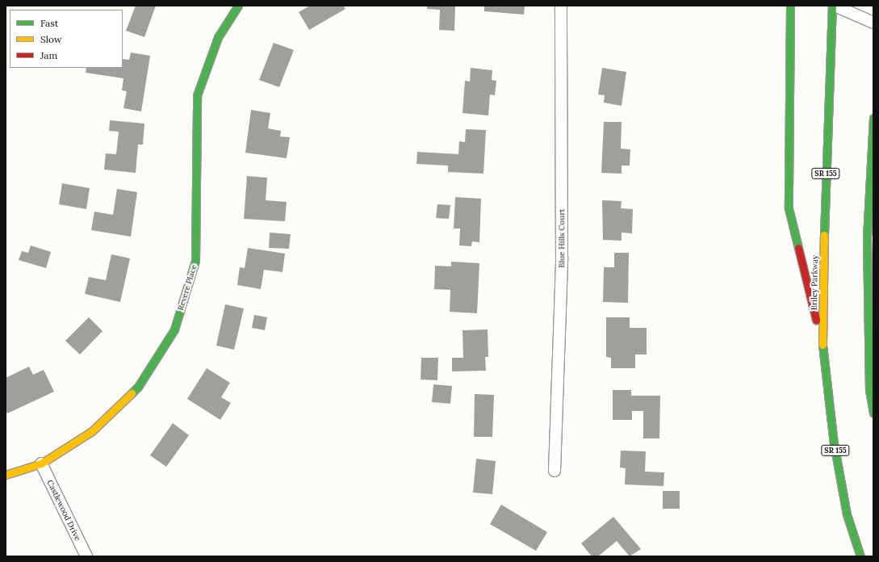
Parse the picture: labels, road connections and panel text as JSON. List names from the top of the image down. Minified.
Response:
{"streets":{"main road":["SR 155","Briley Parkway","Revere Place"],"street":["Blue Hills Court","Castlewood Drive"]},"crossings":[["Revere Place","Castlewood Drive"]],"legend":["Fast","Slow","Jam"]}
